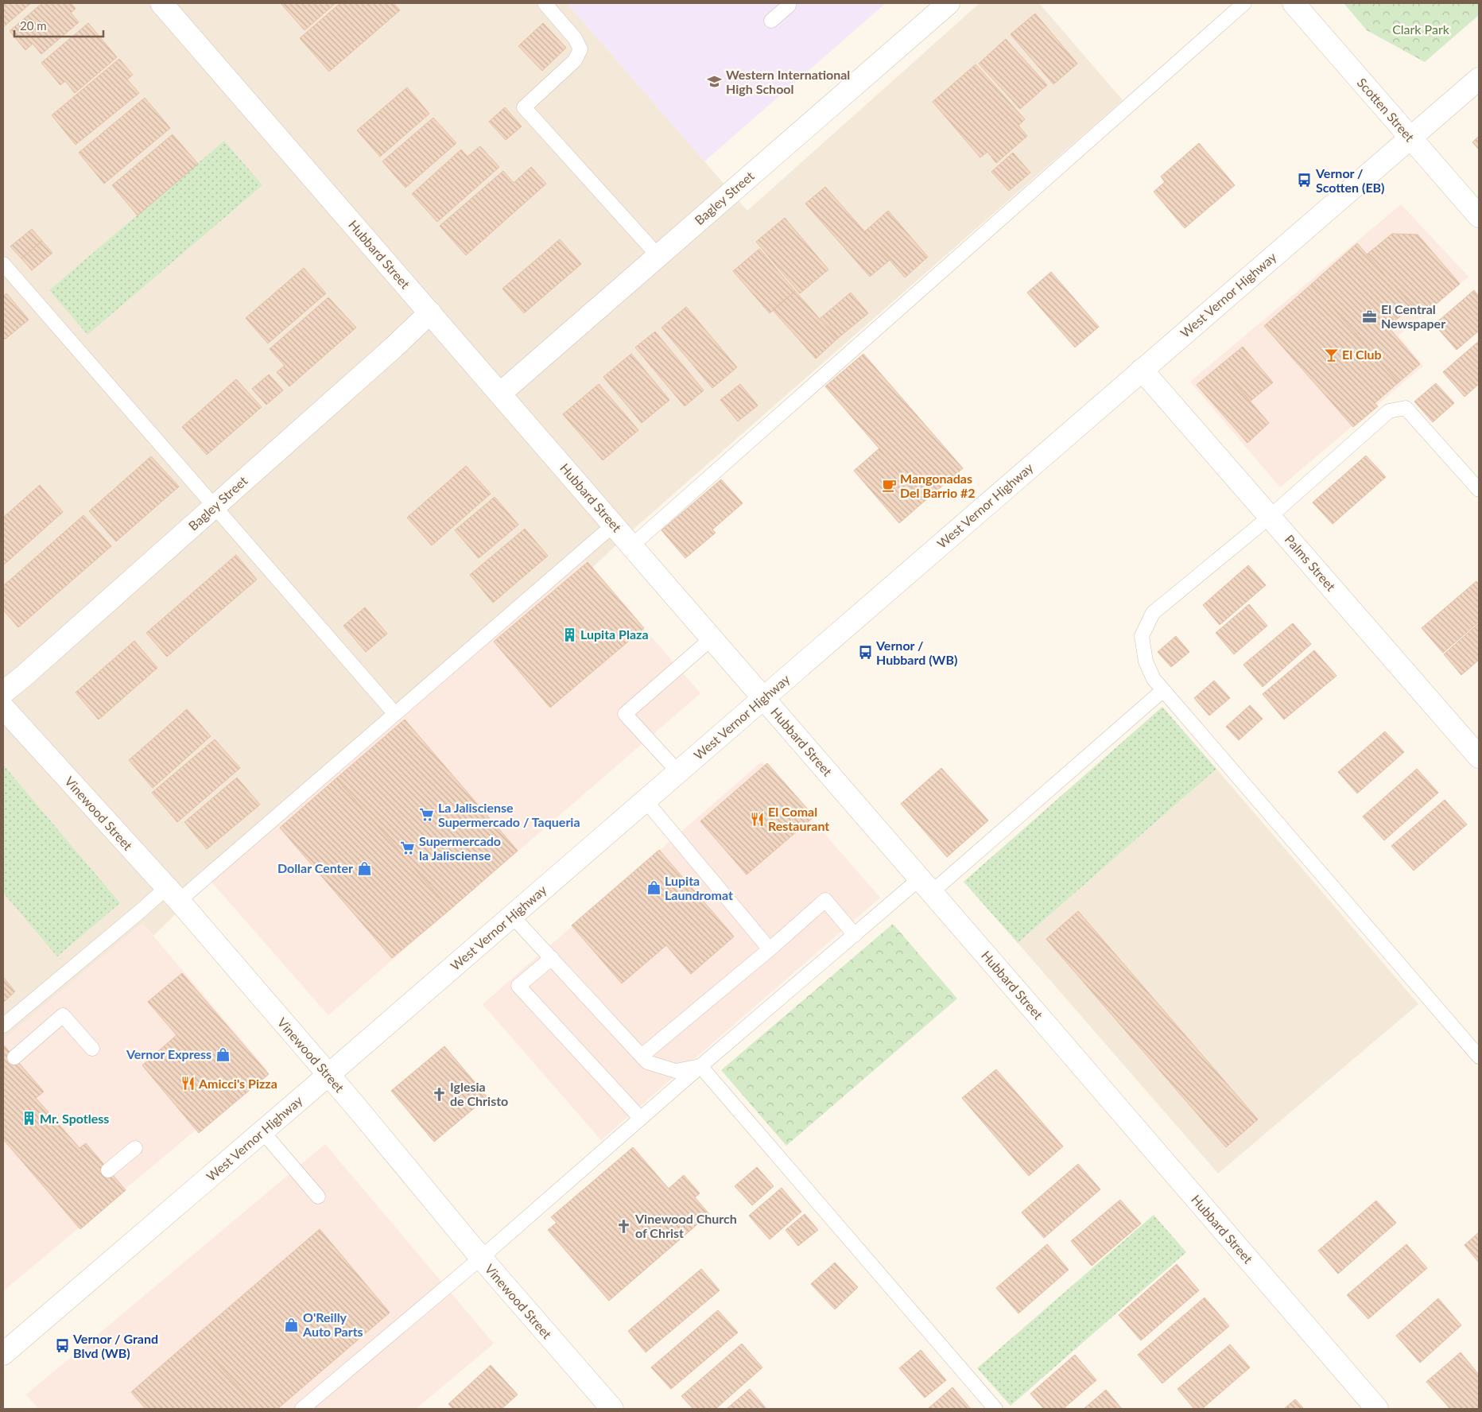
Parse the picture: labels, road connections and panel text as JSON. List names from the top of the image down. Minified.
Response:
{"streets":{"street":["Scotten Street","Bagley Street","Hubbard Street","West Vernor Highway","Palms Street","Vinewood Street"]},"crossings":[["Scotten Street","West Vernor Highway"],["Bagley Street","Hubbard Street"],["Hubbard Street","West Vernor Highway"],["West Vernor Highway","Palms Street"],["West Vernor Highway","Vinewood Street"]],"parks":["Clark Park"],"places":{"school or university":["Western International High School"],"bus stop":["Vernor / Scotten (EB)","Vernor / Hubbard (WB)","Vernor / Grand Blvd (WB)"],"office":["El Central Newspaper"],"bar":["El Club"],"cafe":["Mangonadas Del Barrio #2"],"building":["Lupita Plaza","Mr. Spotless"],"supermarket":["La Jalisciense Supermercado / Taqueria","Supermercado la Jalisciense"],"restaurant":["El Comal Restaurant","Amicci's Pizza"],"shop":["Dollar Center","Lupita Laundromat","Vernor Express","O'Reilly Auto Parts"],"church":["Iglesia de Christo","Vinewood Church of Christ"]},"scale_bar":"20 m"}
